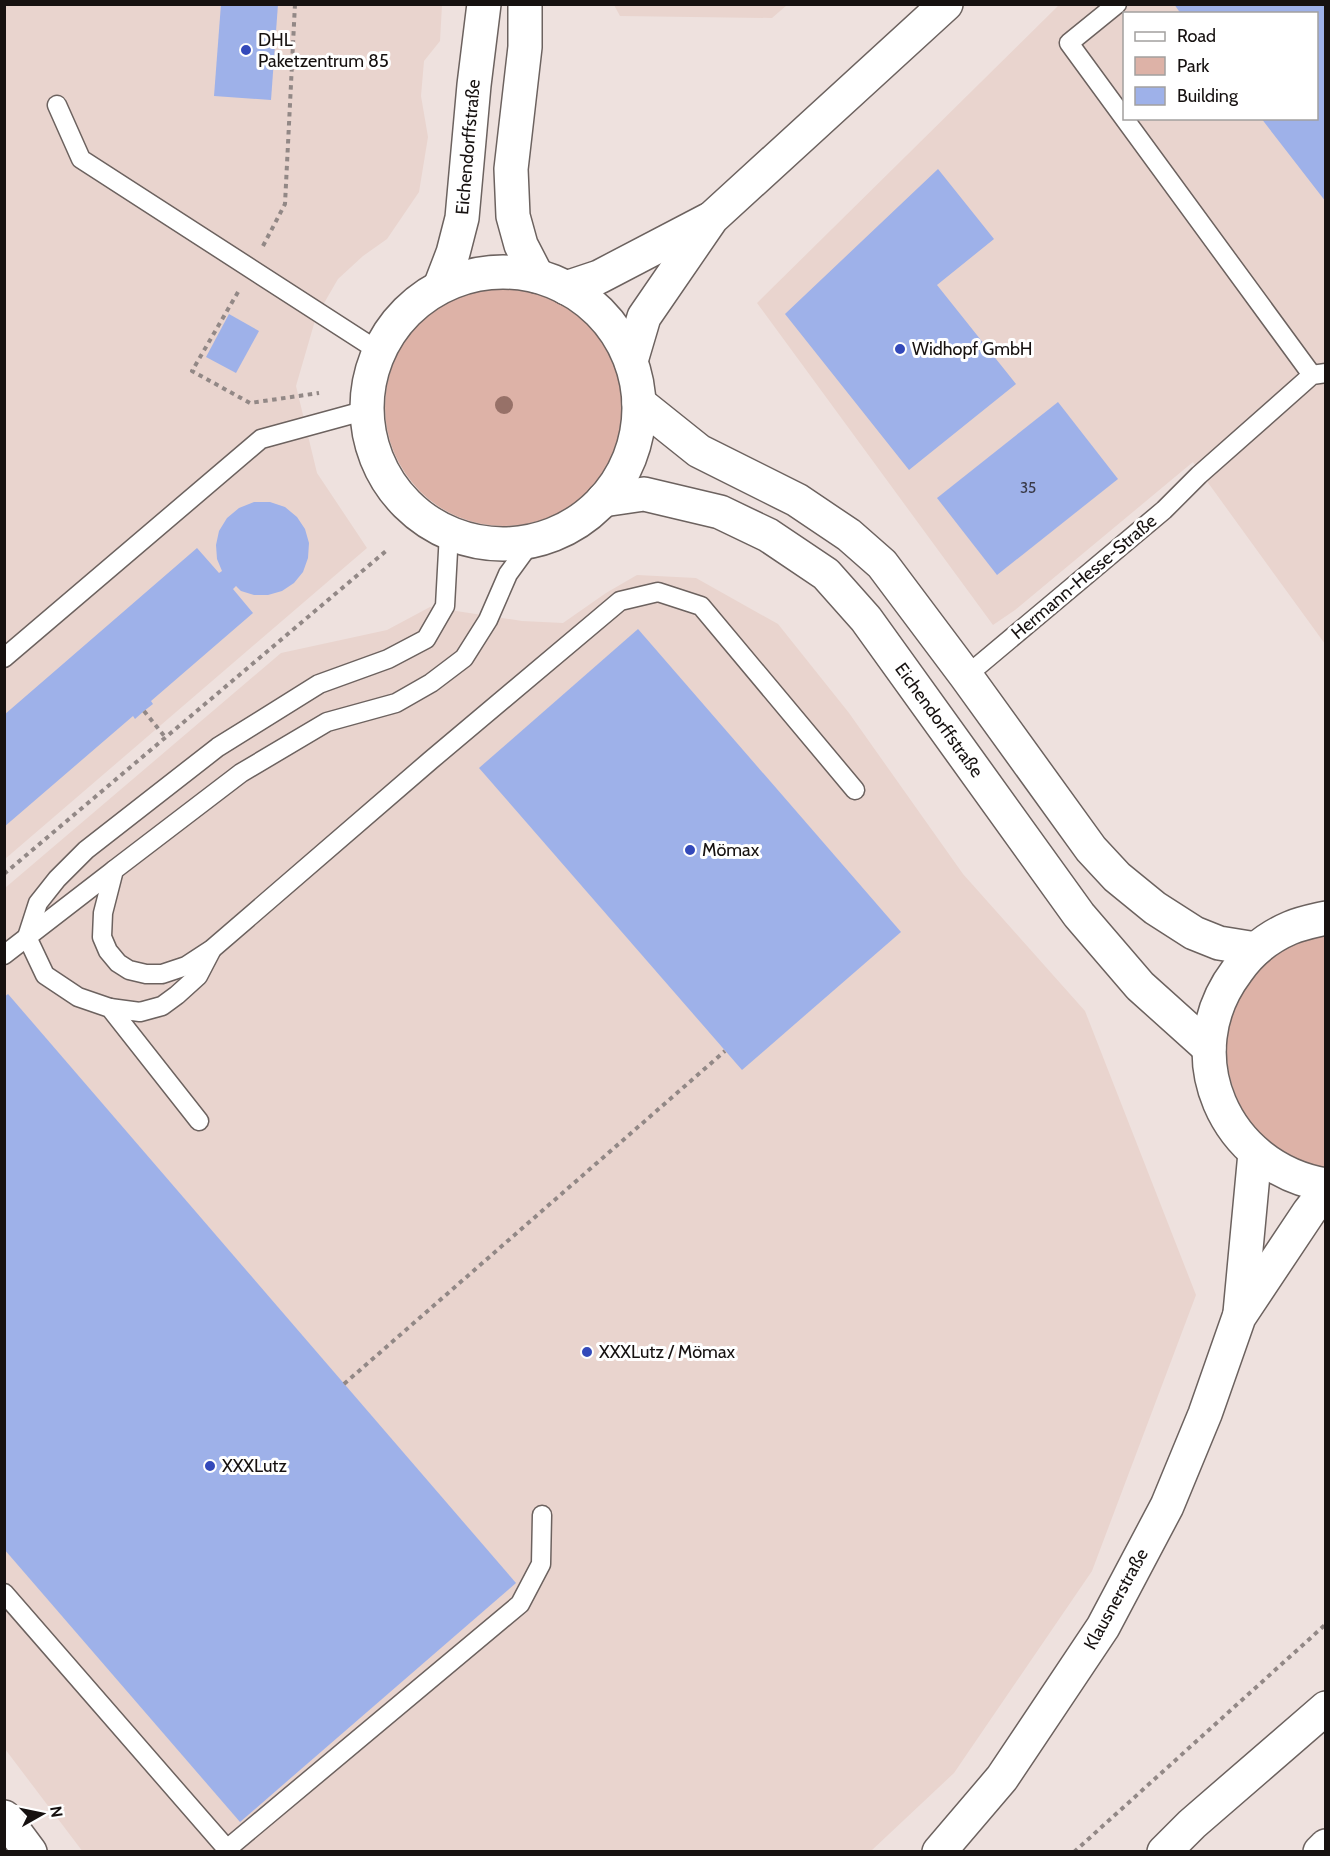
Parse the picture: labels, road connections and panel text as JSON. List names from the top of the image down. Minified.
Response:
{"streets":{"main road":["Eichendorffstraße","Klausnerstraße"],"lane":["Hermann-Hesse-Straße"]},"places":["DHL Paketzentrum 85","Widhopf GmbH","Mömax","XXXLutz / Mömax","XXXLutz"],"house_numbers":["35"],"legend":["Road","Park","Building"],"north":"right"}
